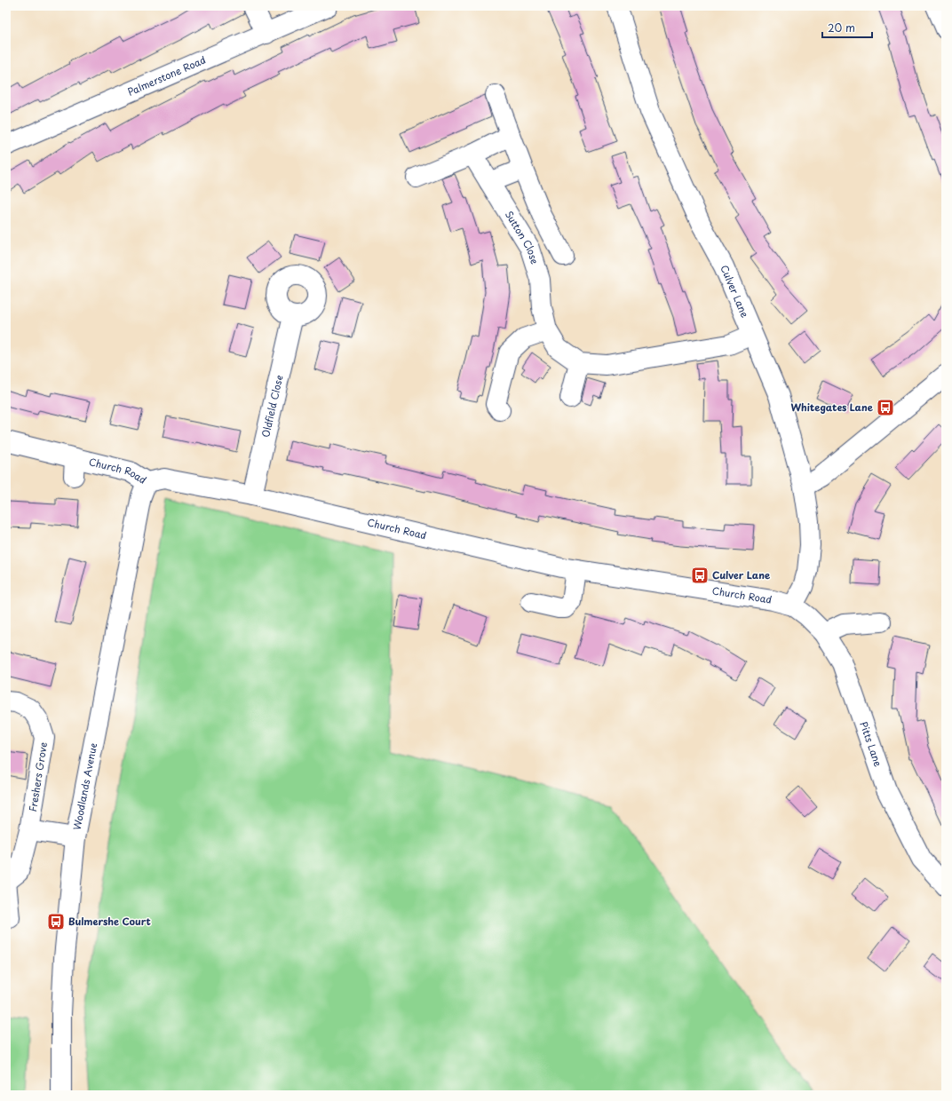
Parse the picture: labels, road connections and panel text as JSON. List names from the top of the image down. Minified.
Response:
{"streets":{"street":["Palmerstone Road","Sutton Close","Culver Lane","Oldfield Close","Church Road","Pitts Lane","Freshers Grove","Woodlands Avenue"]},"crossings":[["Culver Lane","Church Road"],["Culver Lane","Pitts Lane"],["Oldfield Close","Church Road"],["Church Road","Pitts Lane"],["Church Road","Woodlands Avenue"]],"places":{"bus stop":["Whitegates Lane","Culver Lane","Bulmershe Court"]},"scale_bar":"20 m"}
